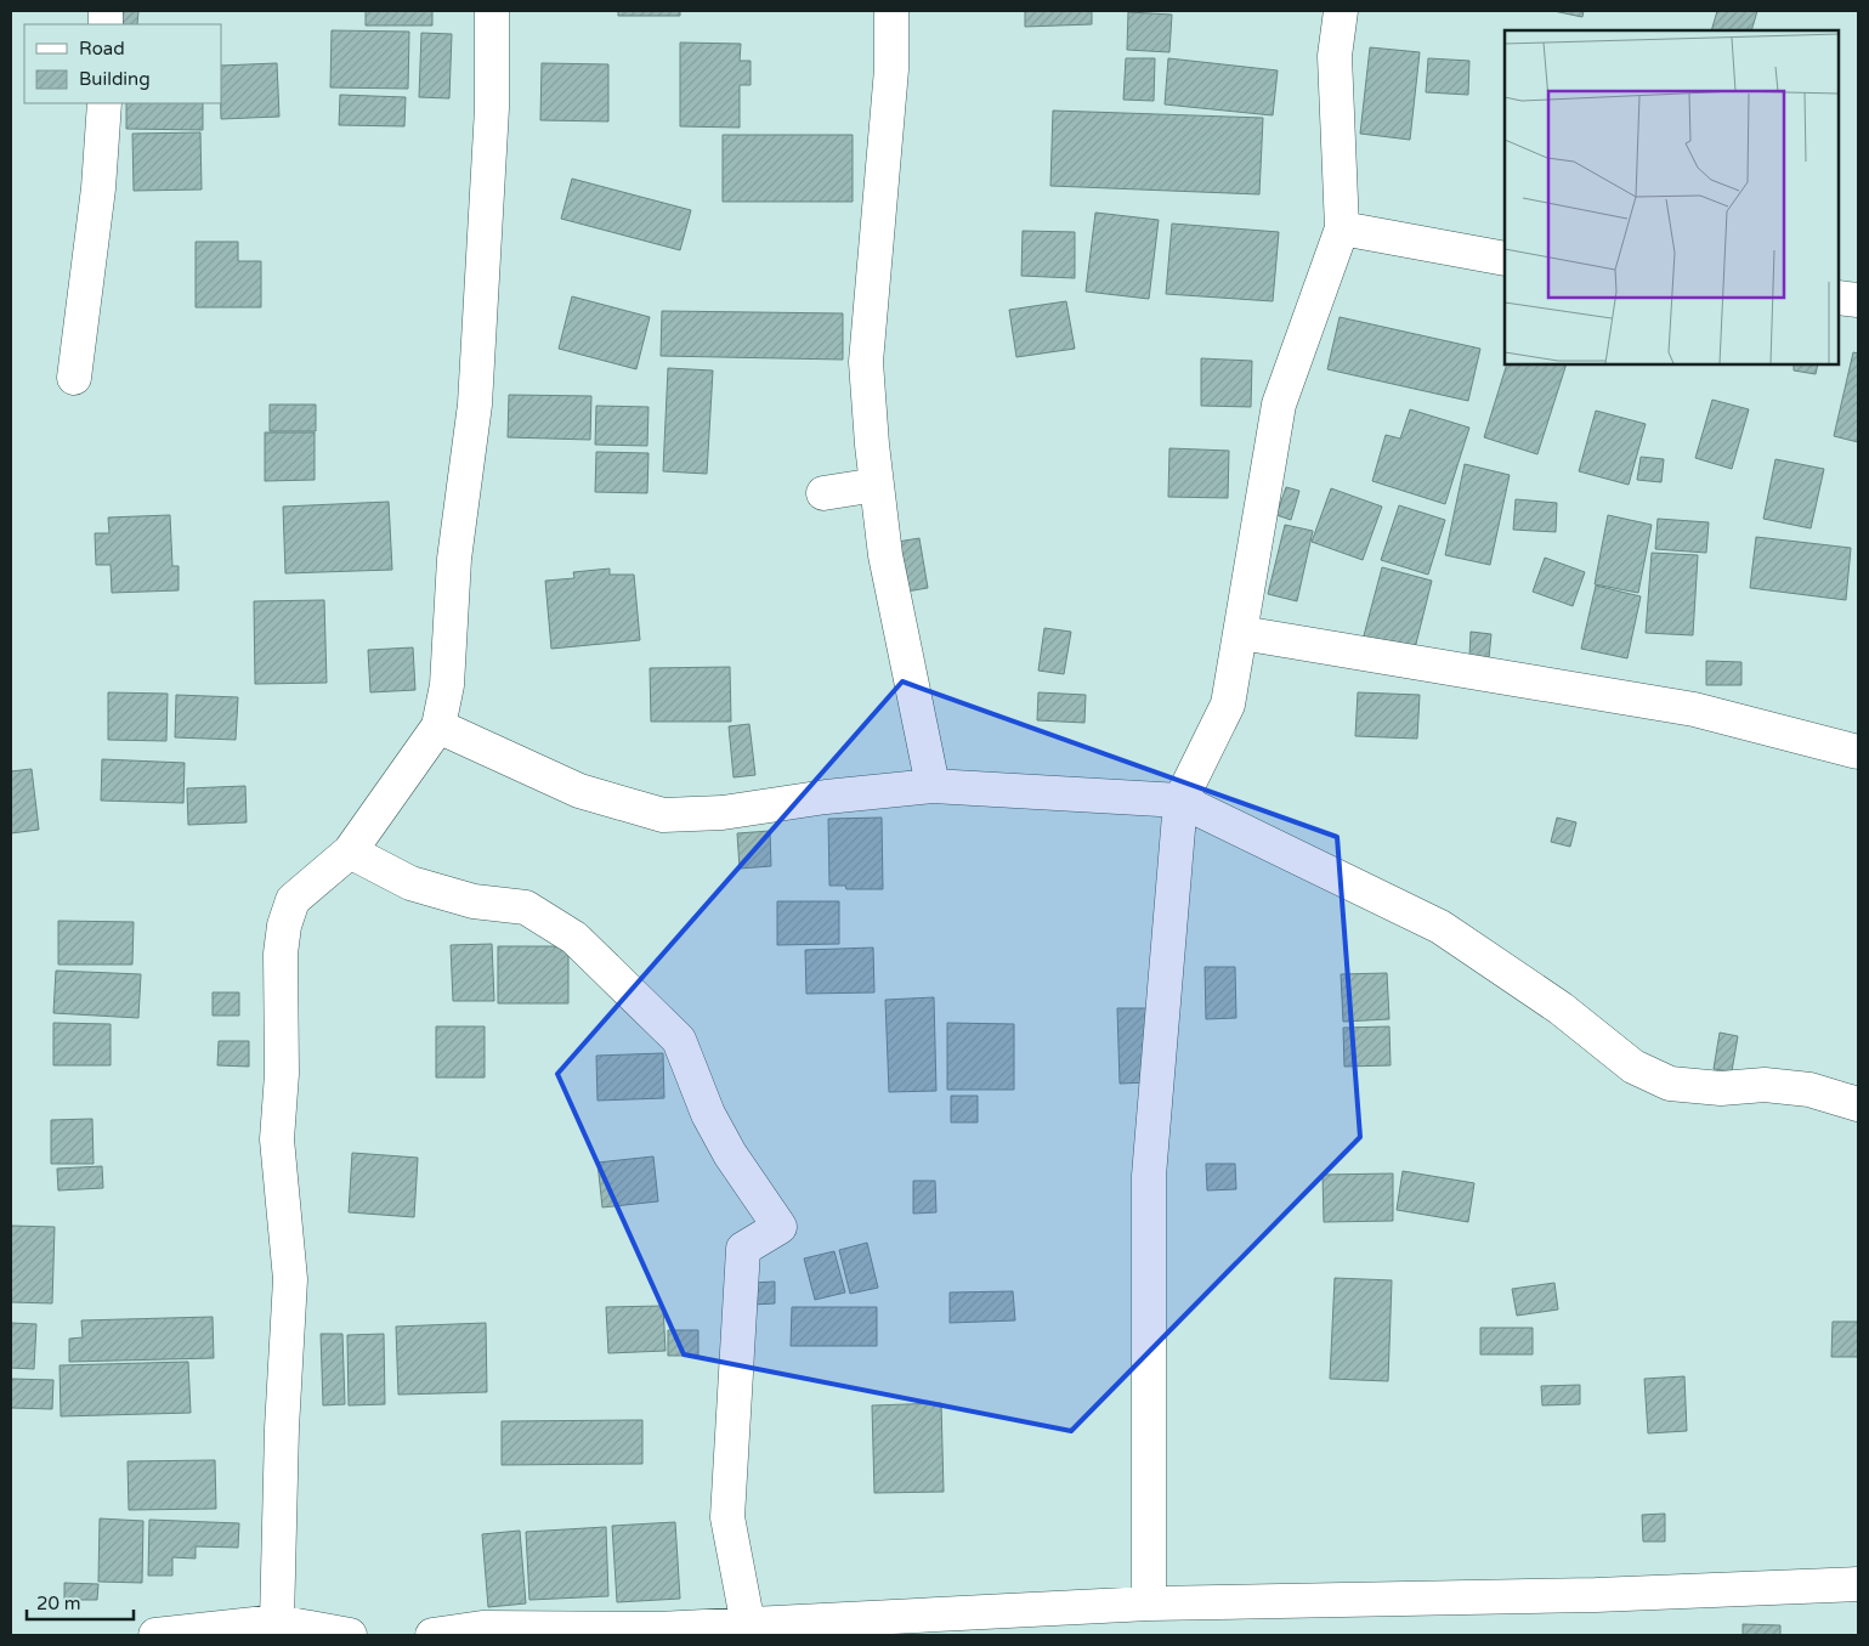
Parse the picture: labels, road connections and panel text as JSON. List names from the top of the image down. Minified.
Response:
{"legend":["Road","Building"],"scale_bar":"20 m"}
